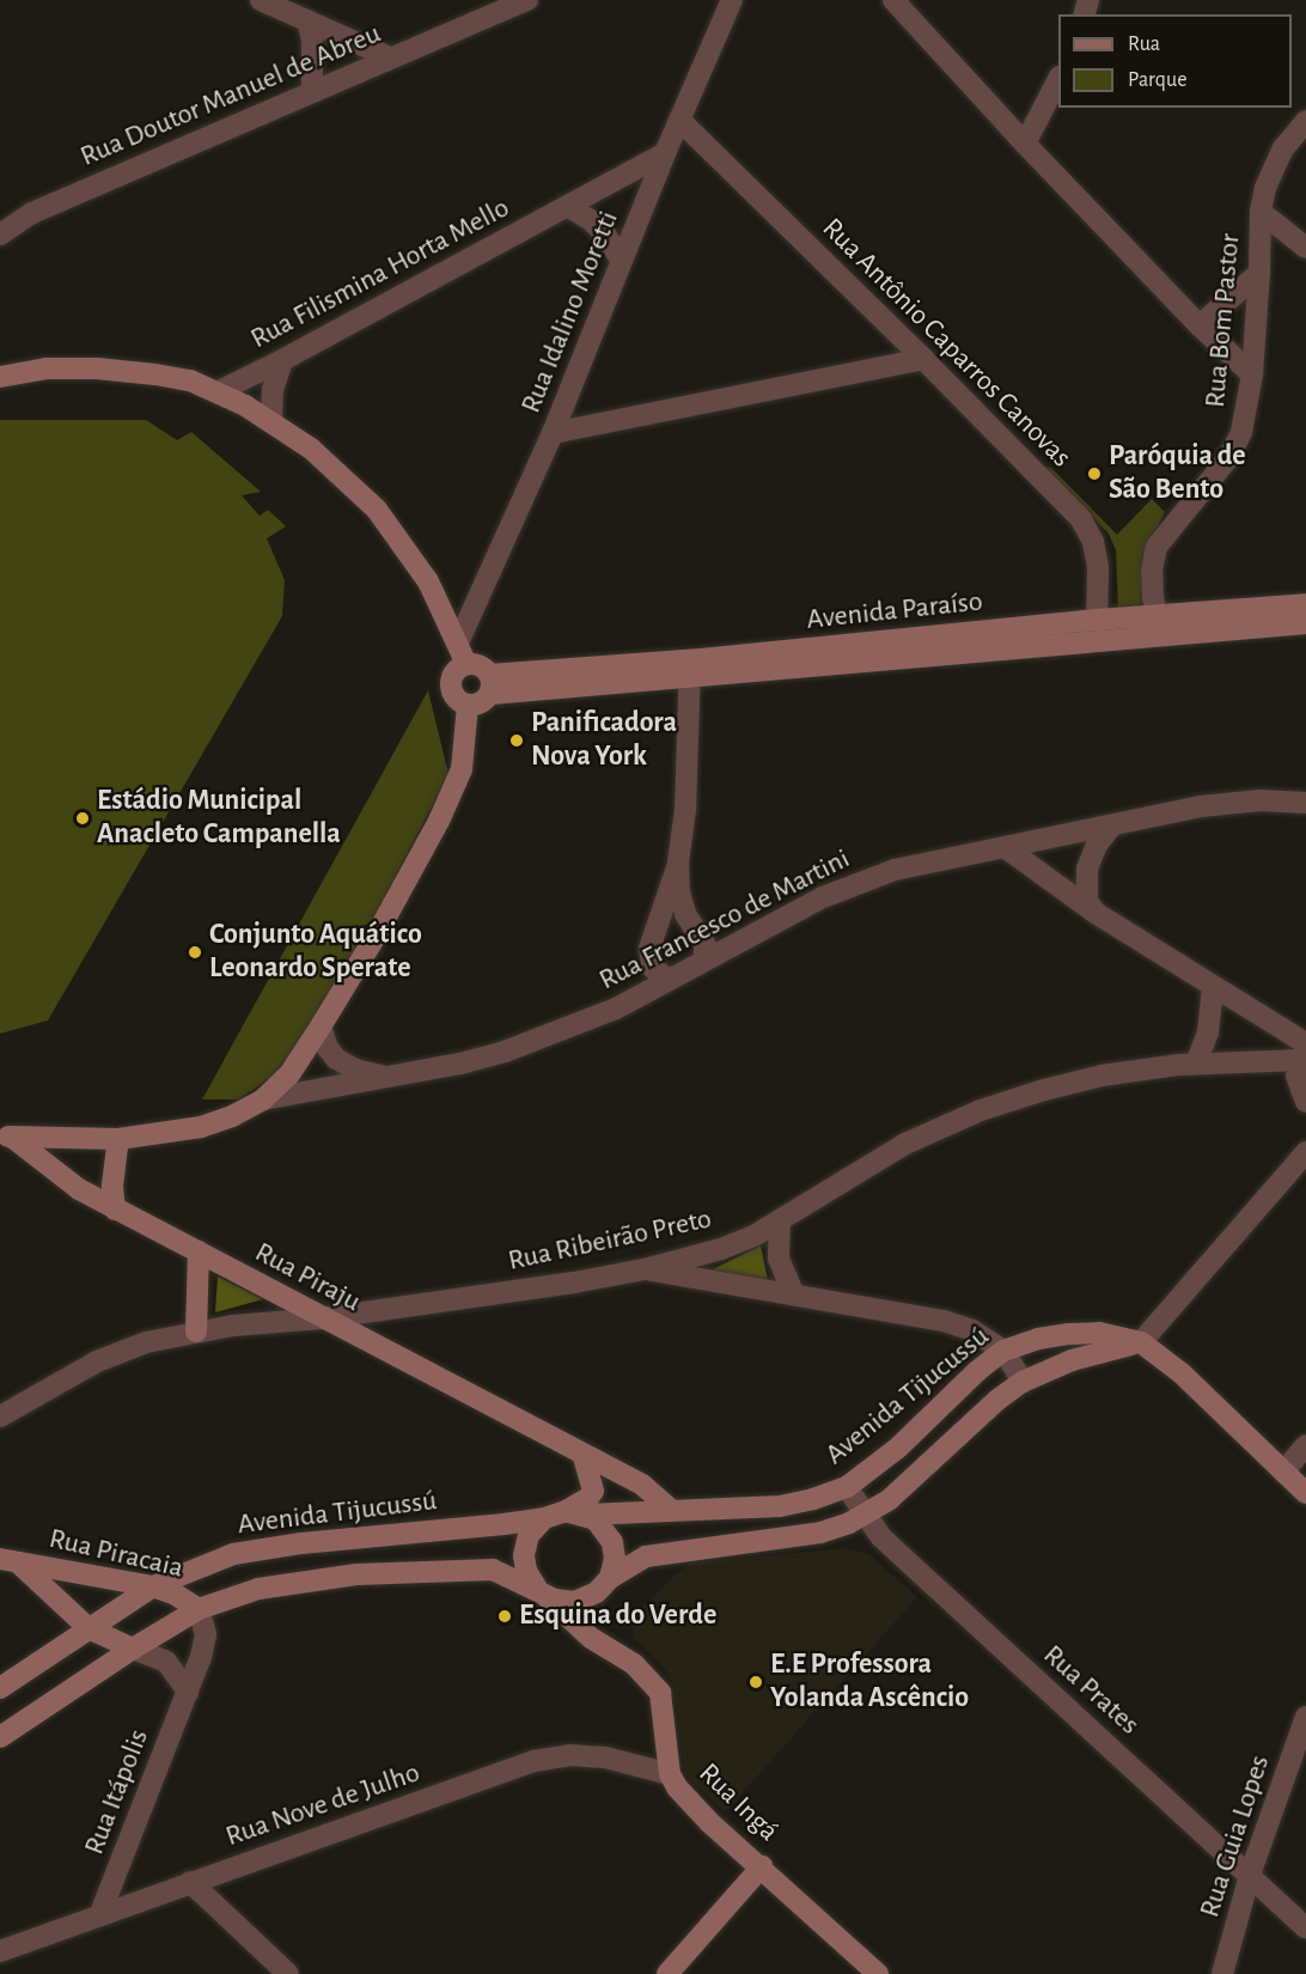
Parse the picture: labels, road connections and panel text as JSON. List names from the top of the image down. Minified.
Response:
{"streets":{"street":["Rua Doutor Manuel de Abreu","Rua Filismina Horta Mello","Rua Idalino Moretti","Rua Bom Pastor","Rua Antônio Caparros Canovas","Avenida Paraíso","Rua Francesco de Martini","Rua Ribeirão Preto","Rua Piraju","Avenida Tijucussú","Rua Piracaia","Rua Prates","Rua Itápolis","Rua Ingá","Rua Nove de Julho","Rua Guia Lopes"]},"crossings":[["Rua Filismina Horta Mello","Rua Idalino Moretti"],["Rua Idalino Moretti","Rua Antônio Caparros Canovas"],["Rua Bom Pastor","Avenida Paraíso"],["Rua Antônio Caparros Canovas","Avenida Paraíso"],["Rua Ribeirão Preto","Rua Piraju"],["Rua Piraju","Avenida Tijucussú"],["Avenida Tijucussú","Rua Piracaia"],["Avenida Tijucussú","Rua Prates"],["Avenida Tijucussú","Rua Itápolis"],["Avenida Tijucussú","Rua Ingá"],["Rua Piracaia","Rua Itápolis"],["Rua Prates","Rua Guia Lopes"],["Rua Itápolis","Rua Nove de Julho"],["Rua Ingá","Rua Nove de Julho"]],"places":["Paróquia de São Bento","Panificadora Nova York","Estádio Municipal Anacleto Campanella","Conjunto Aquático Leonardo Sperate","Esquina do Verde","E.E Professora Yolanda Ascêncio"],"legend":["Rua","Parque"]}
